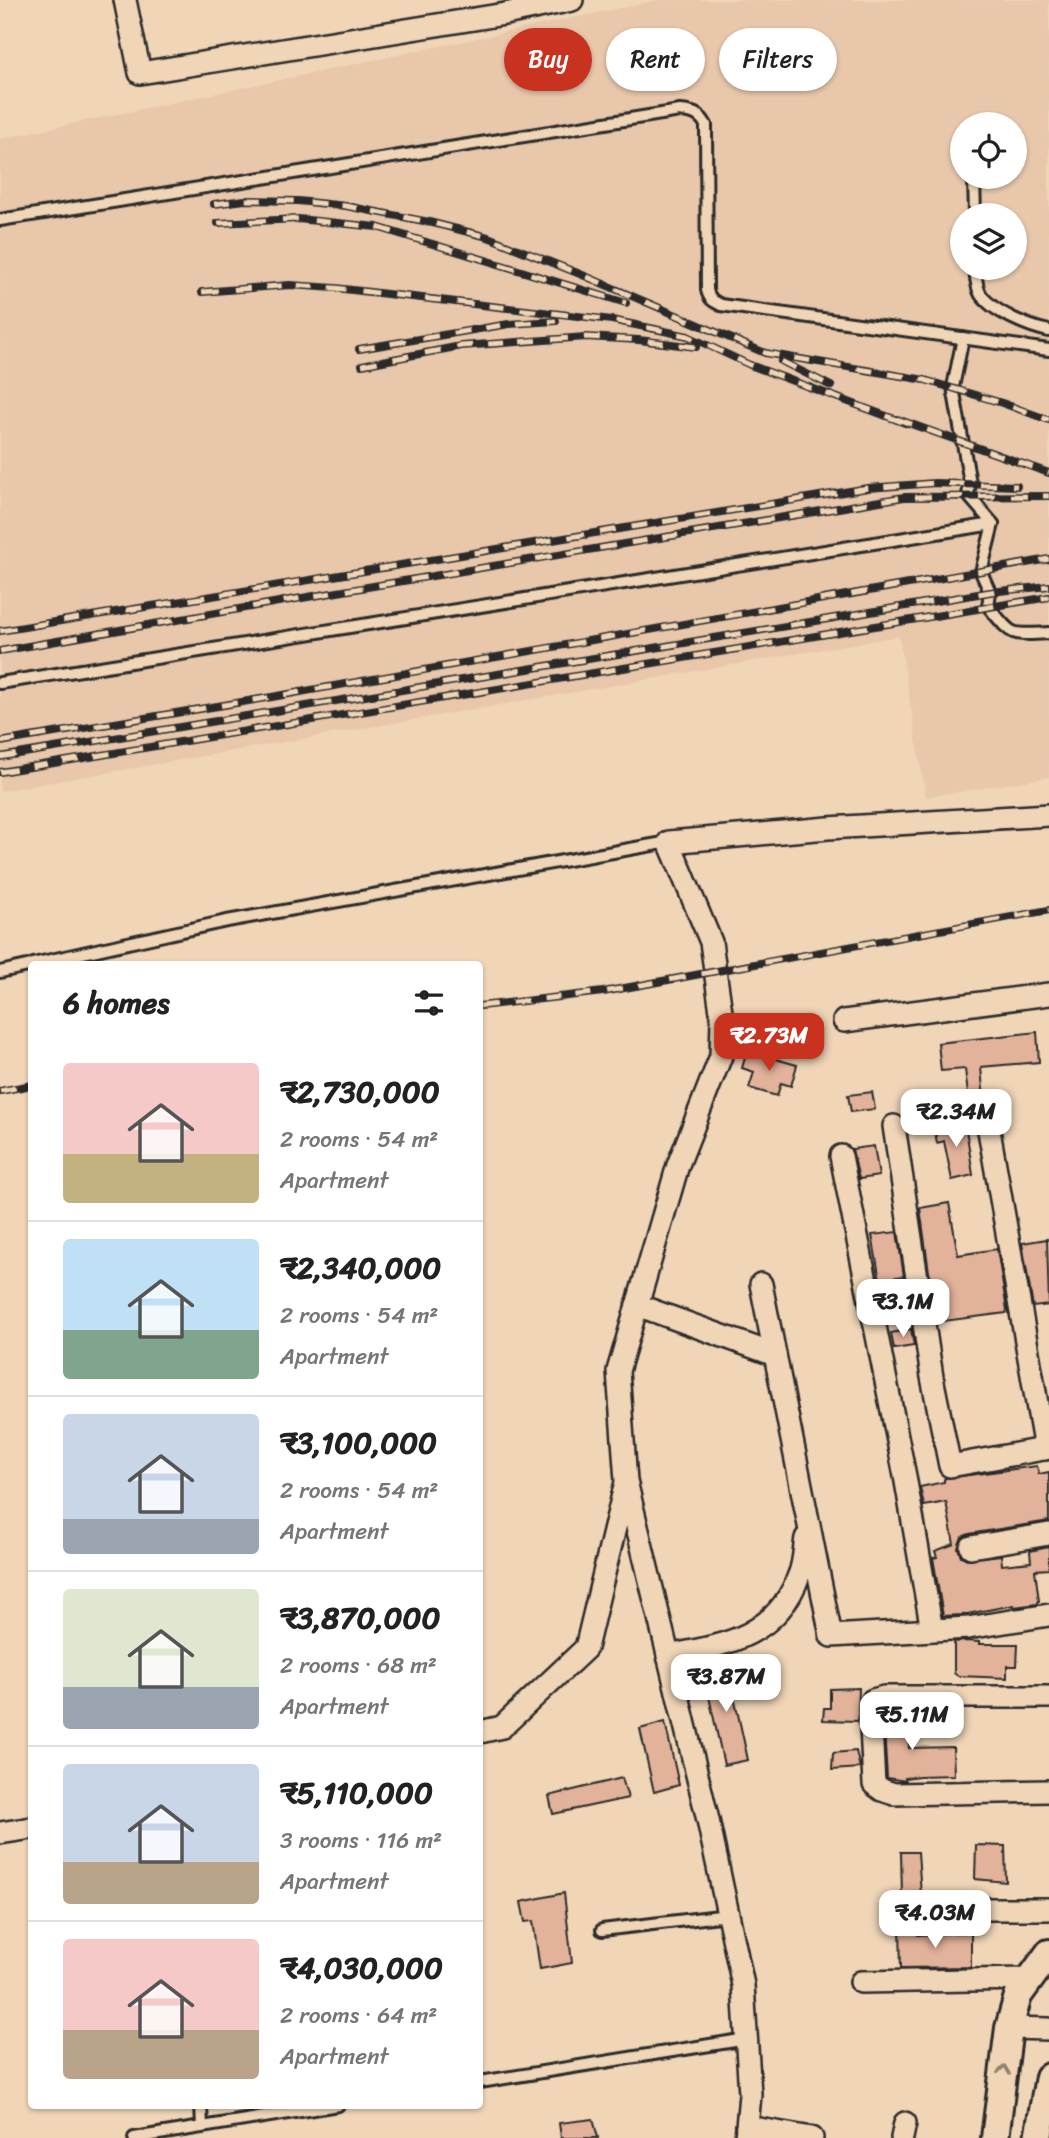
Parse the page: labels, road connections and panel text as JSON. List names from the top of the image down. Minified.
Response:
{"page":{"chip":["Buy","Rent","Filters"],"heading":"6 homes","price":["₹2.73M","₹2.34M","₹3.1M","₹3.87M","₹5.11M","₹4.03M"],"list":[{"name":"₹2,730,000","note":"2 rooms · 54 m² · Apartment"},{"name":"₹2,340,000","note":"2 rooms · 54 m² · Apartment"},{"name":"₹3,100,000","note":"2 rooms · 54 m² · Apartment"},{"name":"₹3,870,000","note":"2 rooms · 68 m² · Apartment"},{"name":"₹5,110,000","note":"3 rooms · 116 m² · Apartment"},{"name":"₹4,030,000","note":"2 rooms · 64 m² · Apartment"}]}}
